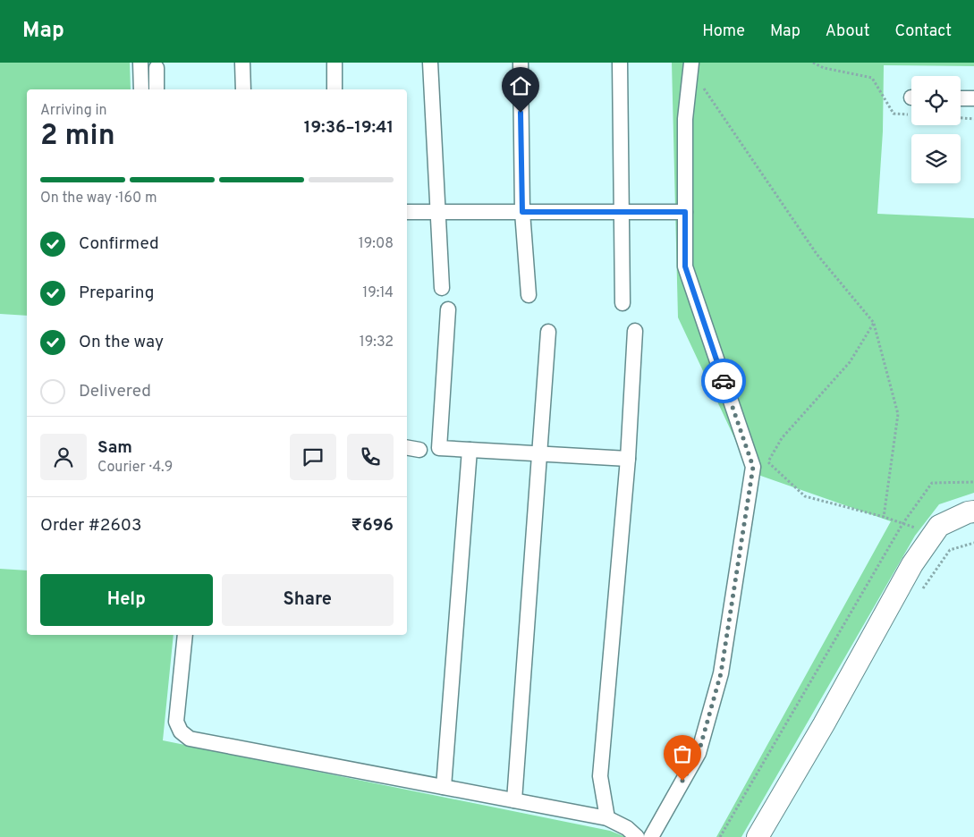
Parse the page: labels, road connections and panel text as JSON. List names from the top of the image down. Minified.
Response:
{"page":{"header":"Map","nav":["Home","Map","About","Contact"],"heading":["2 min","Arriving in","19:36–19:41"],"panel":["Sam","Courier · 4.9","Order #2603","₹696"],"bar":"On the way · 160 m","list":[["Confirmed","19:08"],["Preparing","19:14"],["On the way","19:32"],"Delivered"],"buttons":["Help","Share"]}}
